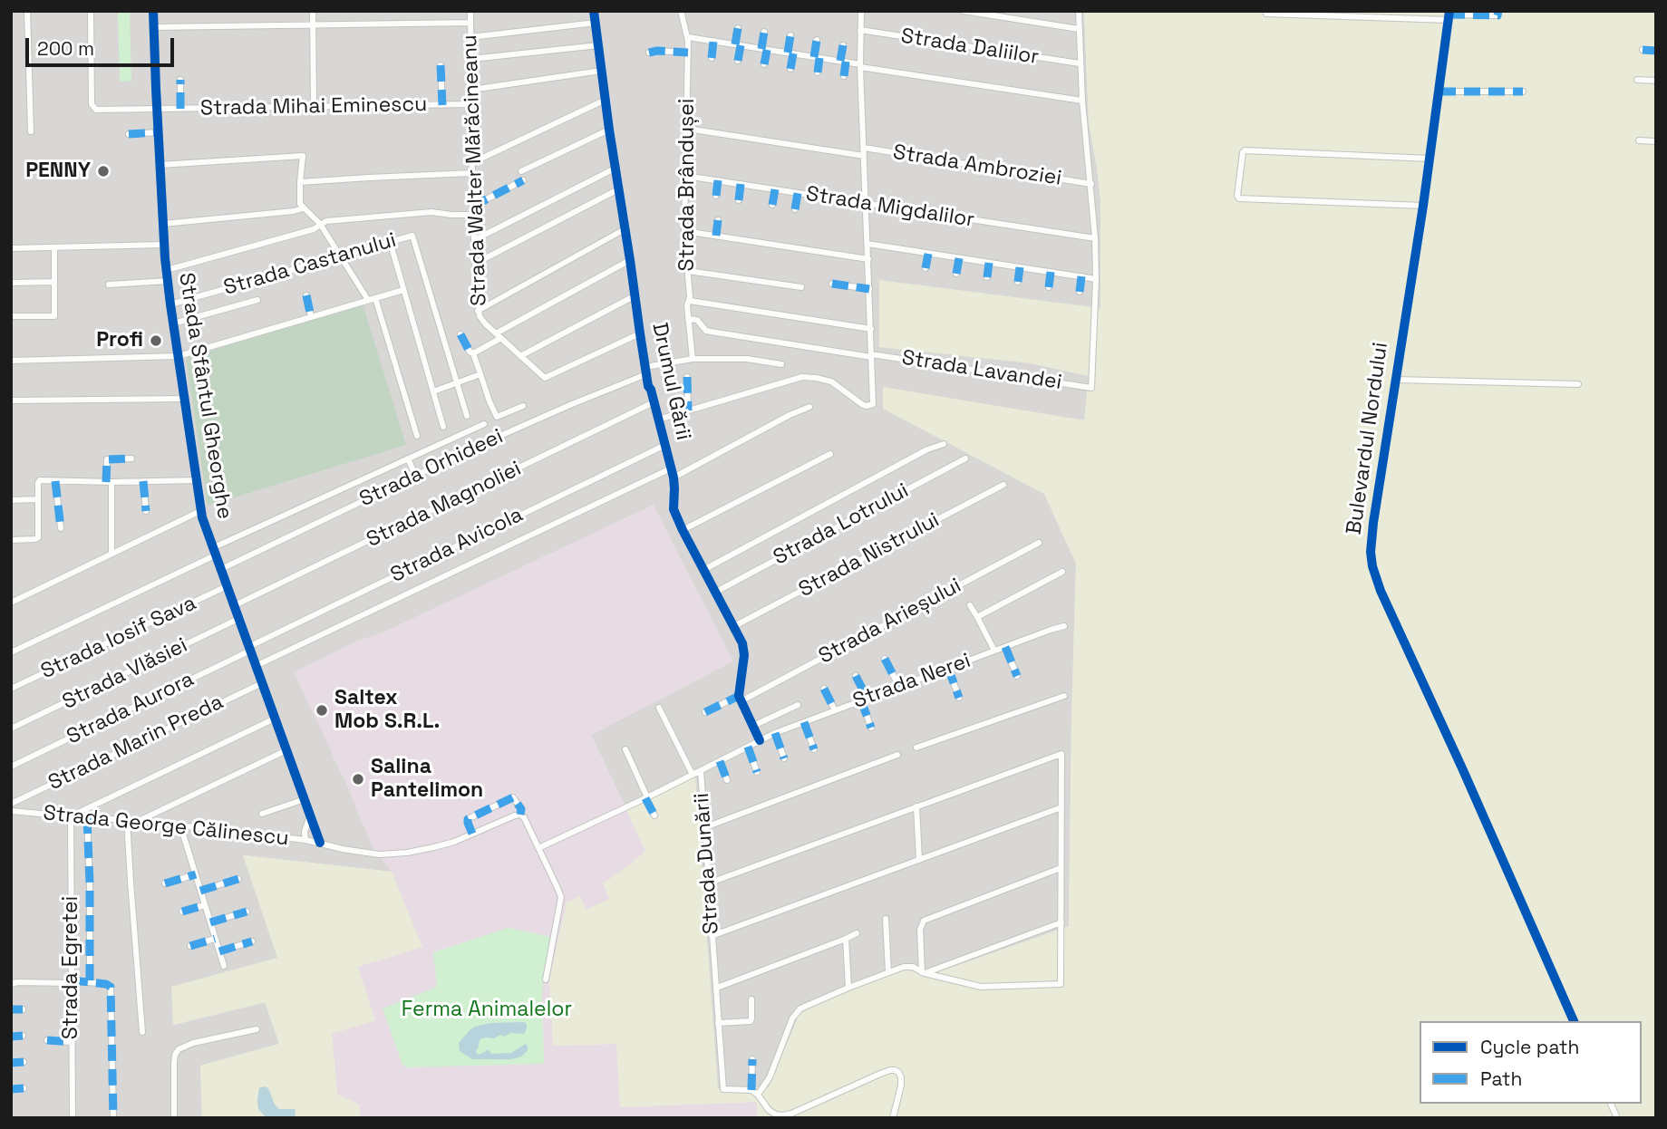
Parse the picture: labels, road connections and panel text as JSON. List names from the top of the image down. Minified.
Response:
{"streets":{"street":["Strada Daliilor","Strada Mihai Eminescu","Strada Ambroziei","Strada Walter Mărăcineanu","Strada Brândușei","Strada Migdalilor","Strada Castanului","Strada Lavandei","Drumul Gării","Strada Sfântul Gheorghe","Bulevardul Nordului","Strada Orhideei","Strada Magnoliei","Strada Lotrului","Strada Avicola","Strada Nistrului","Strada Arieșului","Strada Iosif Sava","Strada Vlăsiei","Strada Nerei","Strada Aurora","Strada Marin Preda","Strada George Călinescu","Strada Dunării","Strada Egretei"]},"crossings":[["Strada Mihai Eminescu","Strada Walter Mărăcineanu"],["Strada Mihai Eminescu","Strada Sfântul Gheorghe"],["Strada Walter Mărăcineanu","Drumul Gării"],["Strada Brândușei","Strada Migdalilor"],["Strada Brândușei","Strada Lavandei"],["Strada Castanului","Strada Sfântul Gheorghe"],["Drumul Gării","Strada Orhideei"],["Drumul Gării","Strada Magnoliei"],["Drumul Gării","Strada Lotrului"],["Drumul Gării","Strada Avicola"],["Drumul Gării","Strada Nistrului"],["Drumul Gării","Strada Arieșului"],["Strada Sfântul Gheorghe","Strada Orhideei"],["Strada Sfântul Gheorghe","Strada Magnoliei"],["Strada Sfântul Gheorghe","Strada Avicola"],["Strada Sfântul Gheorghe","Strada Iosif Sava"],["Strada Sfântul Gheorghe","Strada Vlăsiei"],["Strada Sfântul Gheorghe","Strada Aurora"],["Strada Sfântul Gheorghe","Strada Marin Preda"],["Strada Sfântul Gheorghe","Strada George Călinescu"],["Strada Avicola","Strada Aurora"],["Strada George Călinescu","Strada Egretei"]],"parks":["Ferma Animalelor"],"places":["PENNY","Profi","Saltex Mob S.R.L.","Salina Pantelimon"],"legend":["Cycle path","Path"],"scale_bar":"200 m"}
